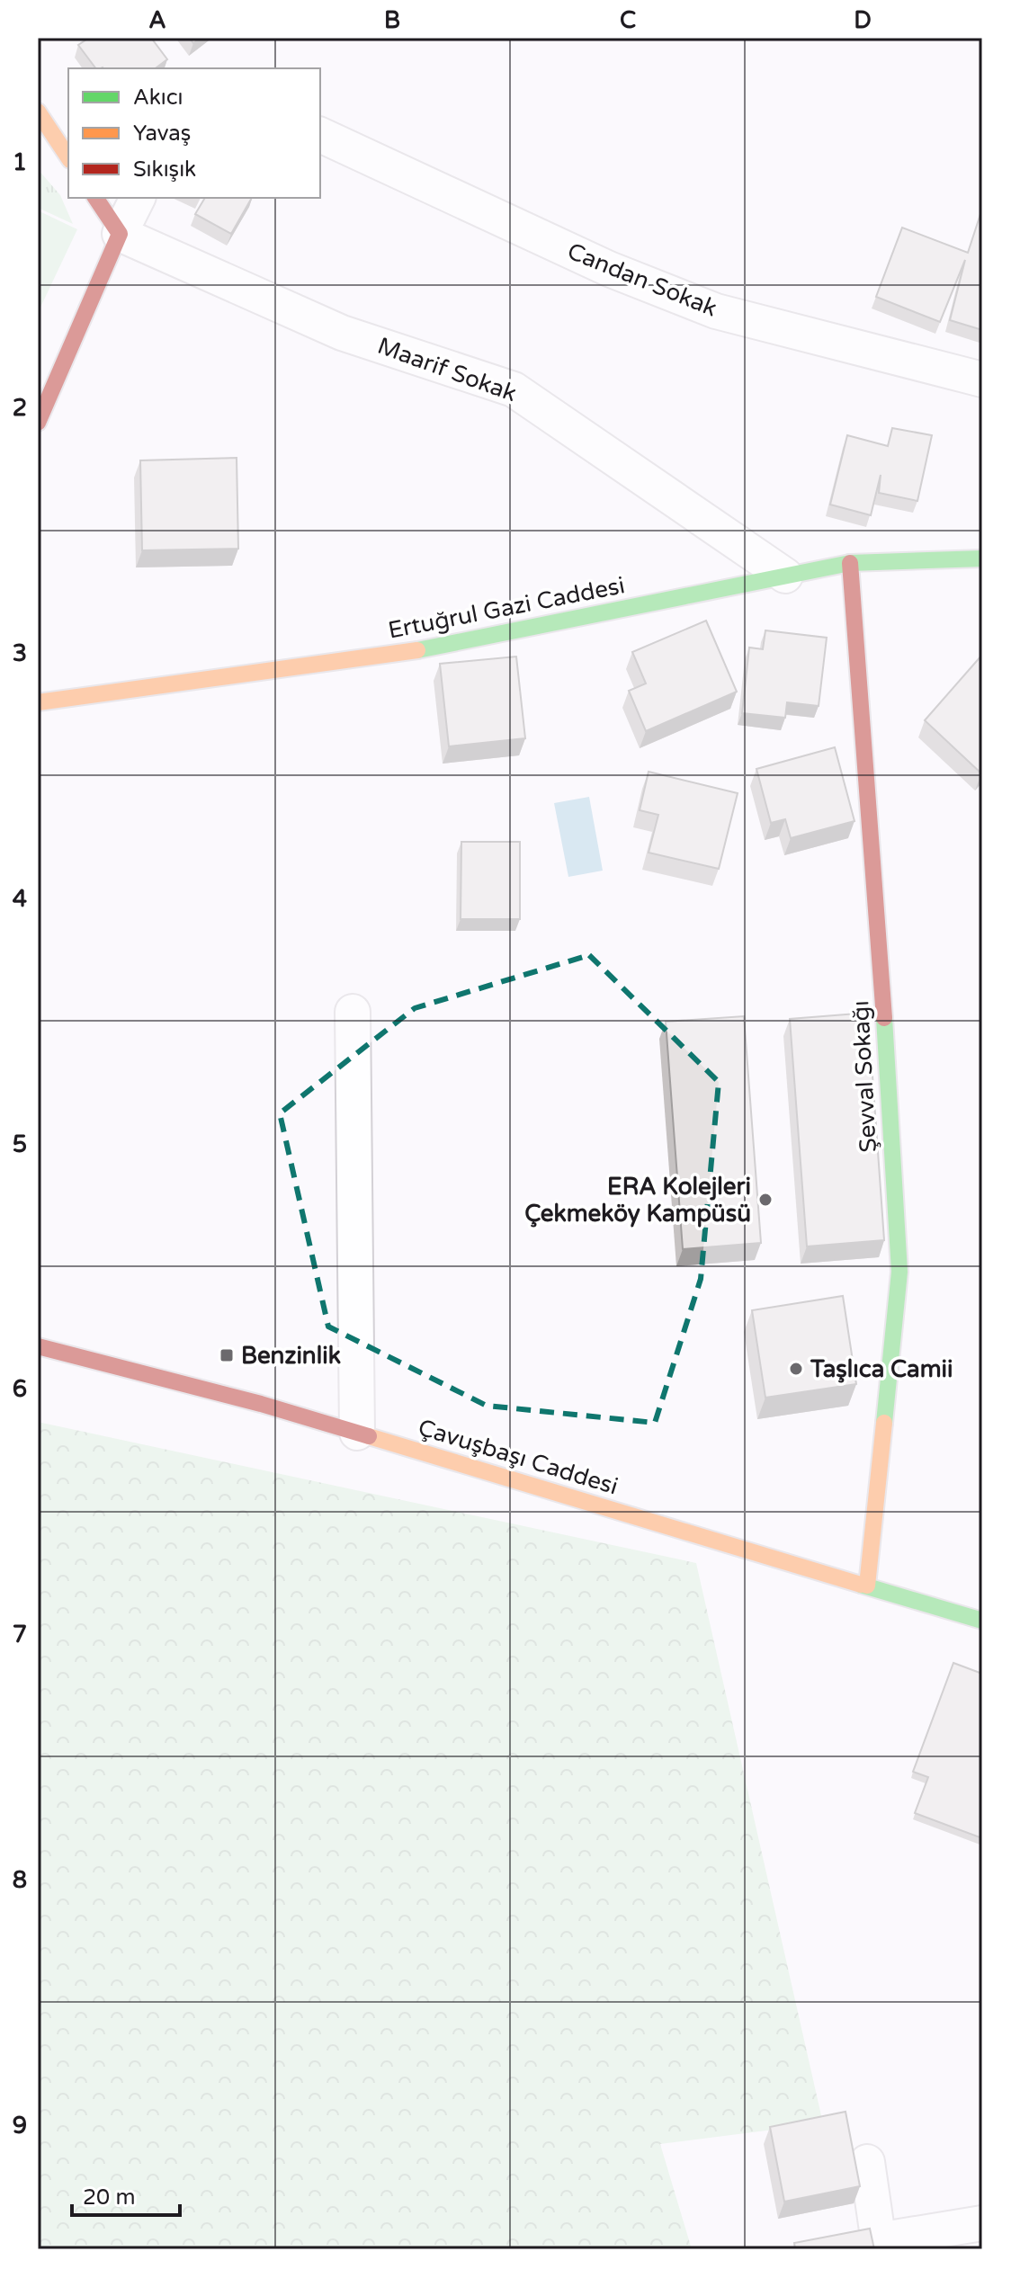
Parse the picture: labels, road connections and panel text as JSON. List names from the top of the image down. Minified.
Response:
{"streets":{"street":["Candan Sokak","Maarif Sokak","Ertuğrul Gazi Caddesi","Şevval Sokağı","Çavuşbaşı Caddesi"]},"crossings":[["Maarif Sokak","Ertuğrul Gazi Caddesi"],["Ertuğrul Gazi Caddesi","Şevval Sokağı"],["Şevval Sokağı","Çavuşbaşı Caddesi"]],"places":{"other":["ERA Kolejleri Çekmeköy Kampüsü","Taşlıca Camii"],"transit":["Benzinlik"]},"legend":["Akıcı","Yavaş","Sıkışık"],"scale_bar":"20 m","grid":{"columns":["A","B","C","D"],"rows":["1","2","3","4","5","6","7","8","9"]}}
